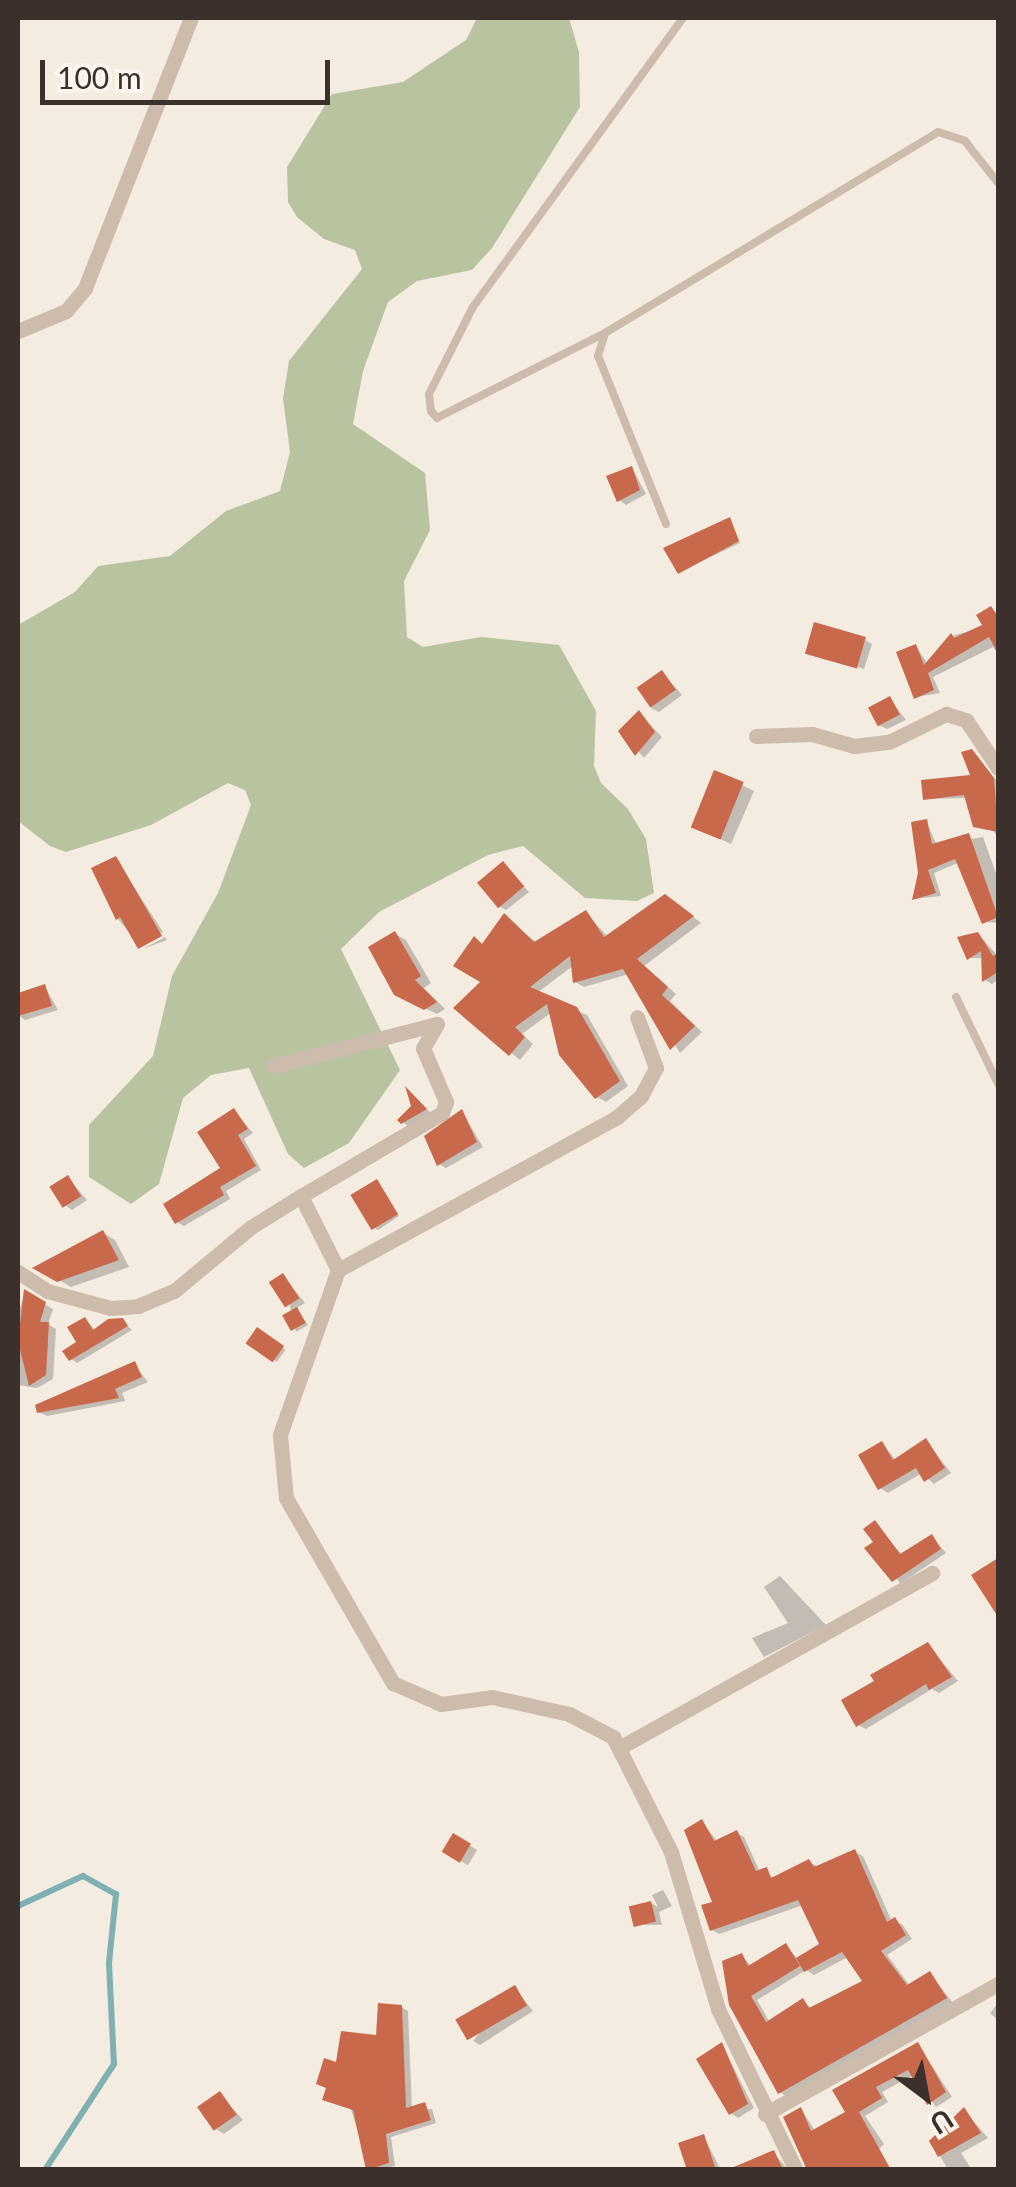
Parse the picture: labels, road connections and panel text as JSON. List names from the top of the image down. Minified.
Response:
{"scale_bar":"100 m","north":"bottom right"}
